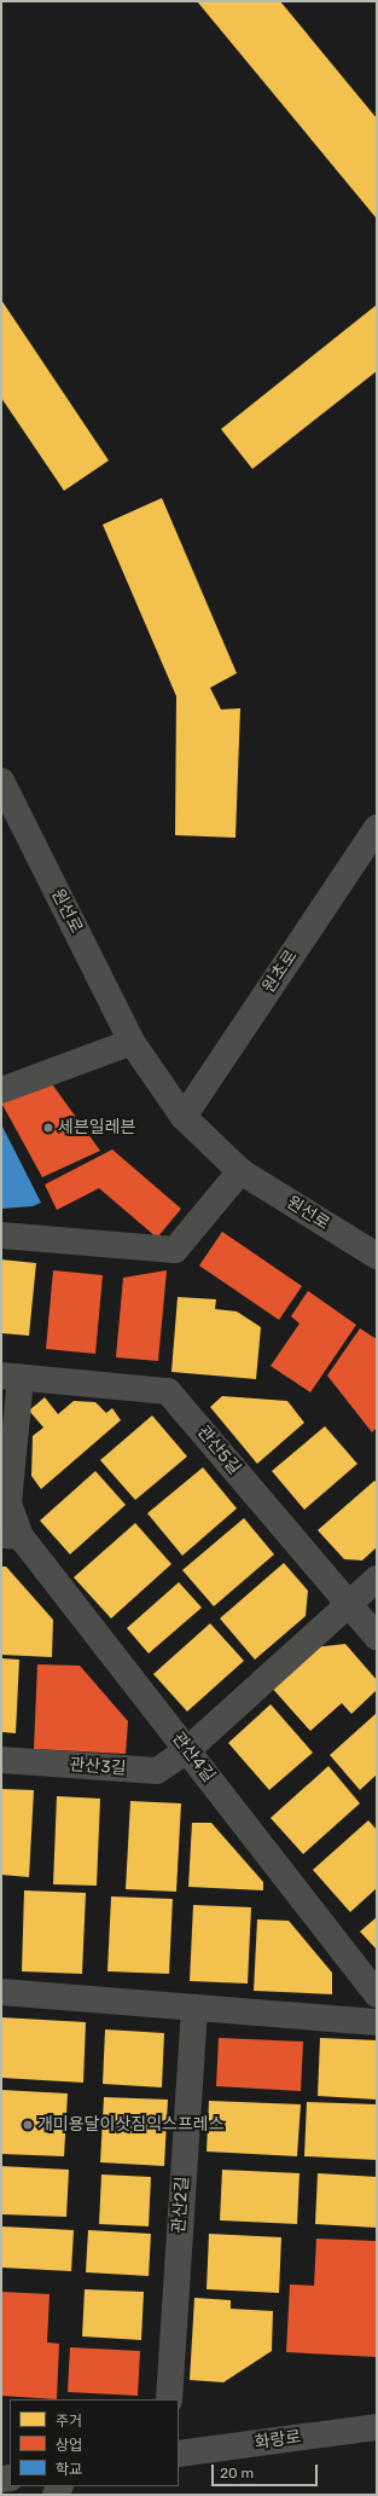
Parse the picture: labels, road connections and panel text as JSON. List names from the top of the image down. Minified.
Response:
{"streets":{"street":["원선로","원초로","관산5길","관산4길","관산3길","관산2길","화랑로"]},"crossings":[["원선로","원초로"],["관산5길","관산4길"],["관산5길","관산3길"],["관산4길","관산3길"]],"places":["세븐일레븐","개미용달이삿짐익스프레스"],"legend":["주거","상업","학교"],"scale_bar":"20 m"}
